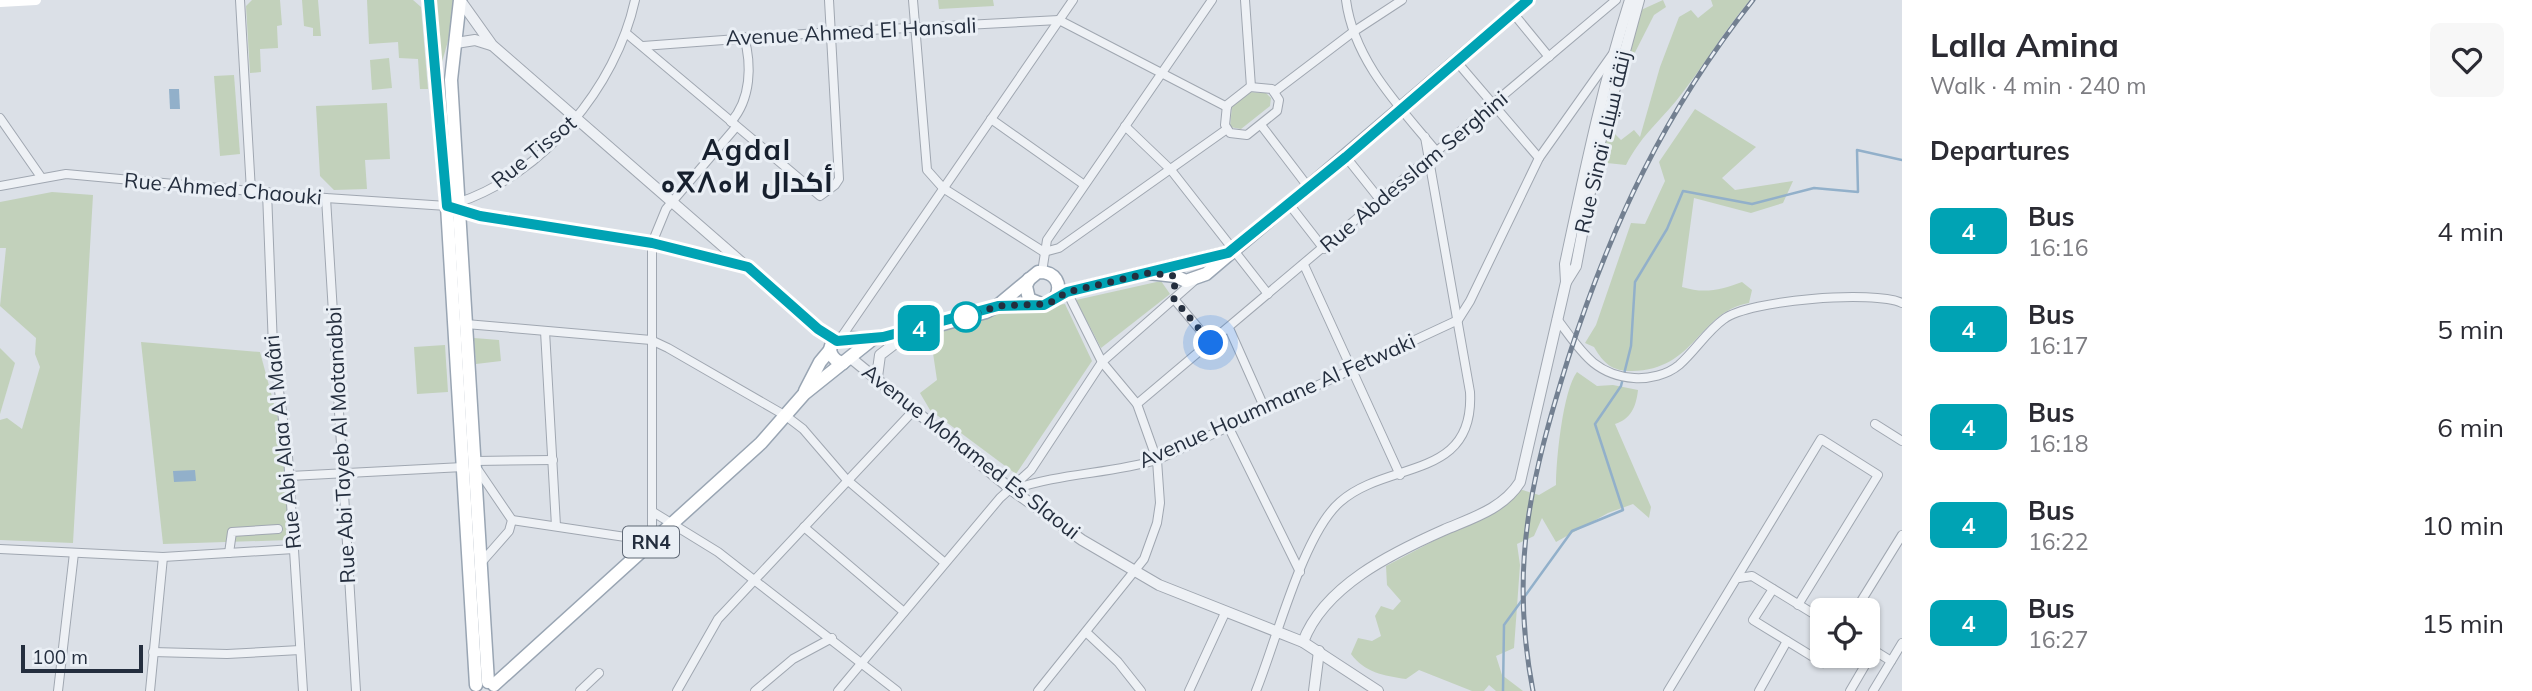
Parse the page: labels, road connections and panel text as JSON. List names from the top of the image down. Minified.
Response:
{"streets":{"main road":["RN4"],"street":["Avenue Ahmed El Hansali","Rue Sinaï زنقة سيناء","Rue Tissot","Rue Abdesslam Serghini","Rue Ahmed Chaouki","Avenue Hoummane Al Fetwaki","Rue Abi Alaa Al Maâri","Rue Abi Tayeb Al Motanabbi","Avenue Mohamed Es Slaoui"]},"crossings":[["Rue Sinaï زنقة سيناء","Avenue Mohamed Es Slaoui"],["Rue Tissot","Rue Ahmed Chaouki"],["Rue Ahmed Chaouki","Rue Abi Alaa Al Maâri"],["Rue Ahmed Chaouki","Rue Abi Tayeb Al Motanabbi"],["Avenue Hoummane Al Fetwaki","Avenue Mohamed Es Slaoui"],["Avenue Mohamed Es Slaoui","RN4"]],"districts":["Agdal ⴰⴳⴷⴰⵍ أكدال"],"lines":["bus line 4"],"scale_bar":"100 m","page":{"on_map":"4","heading":[["Lalla Amina","Walk · 4 min · 240 m"],"Departures"],"list":[{"mark":"4","name":"Bus","note":"16:16","value":"4 min"},{"mark":"4","name":"Bus","note":"16:17","value":"5 min"},{"mark":"4","name":"Bus","note":"16:18","value":"6 min"},{"mark":"4","name":"Bus","note":"16:22","value":"10 min"},{"mark":"4","name":"Bus","note":"16:27","value":"15 min"}],"scale":"100 m"}}
